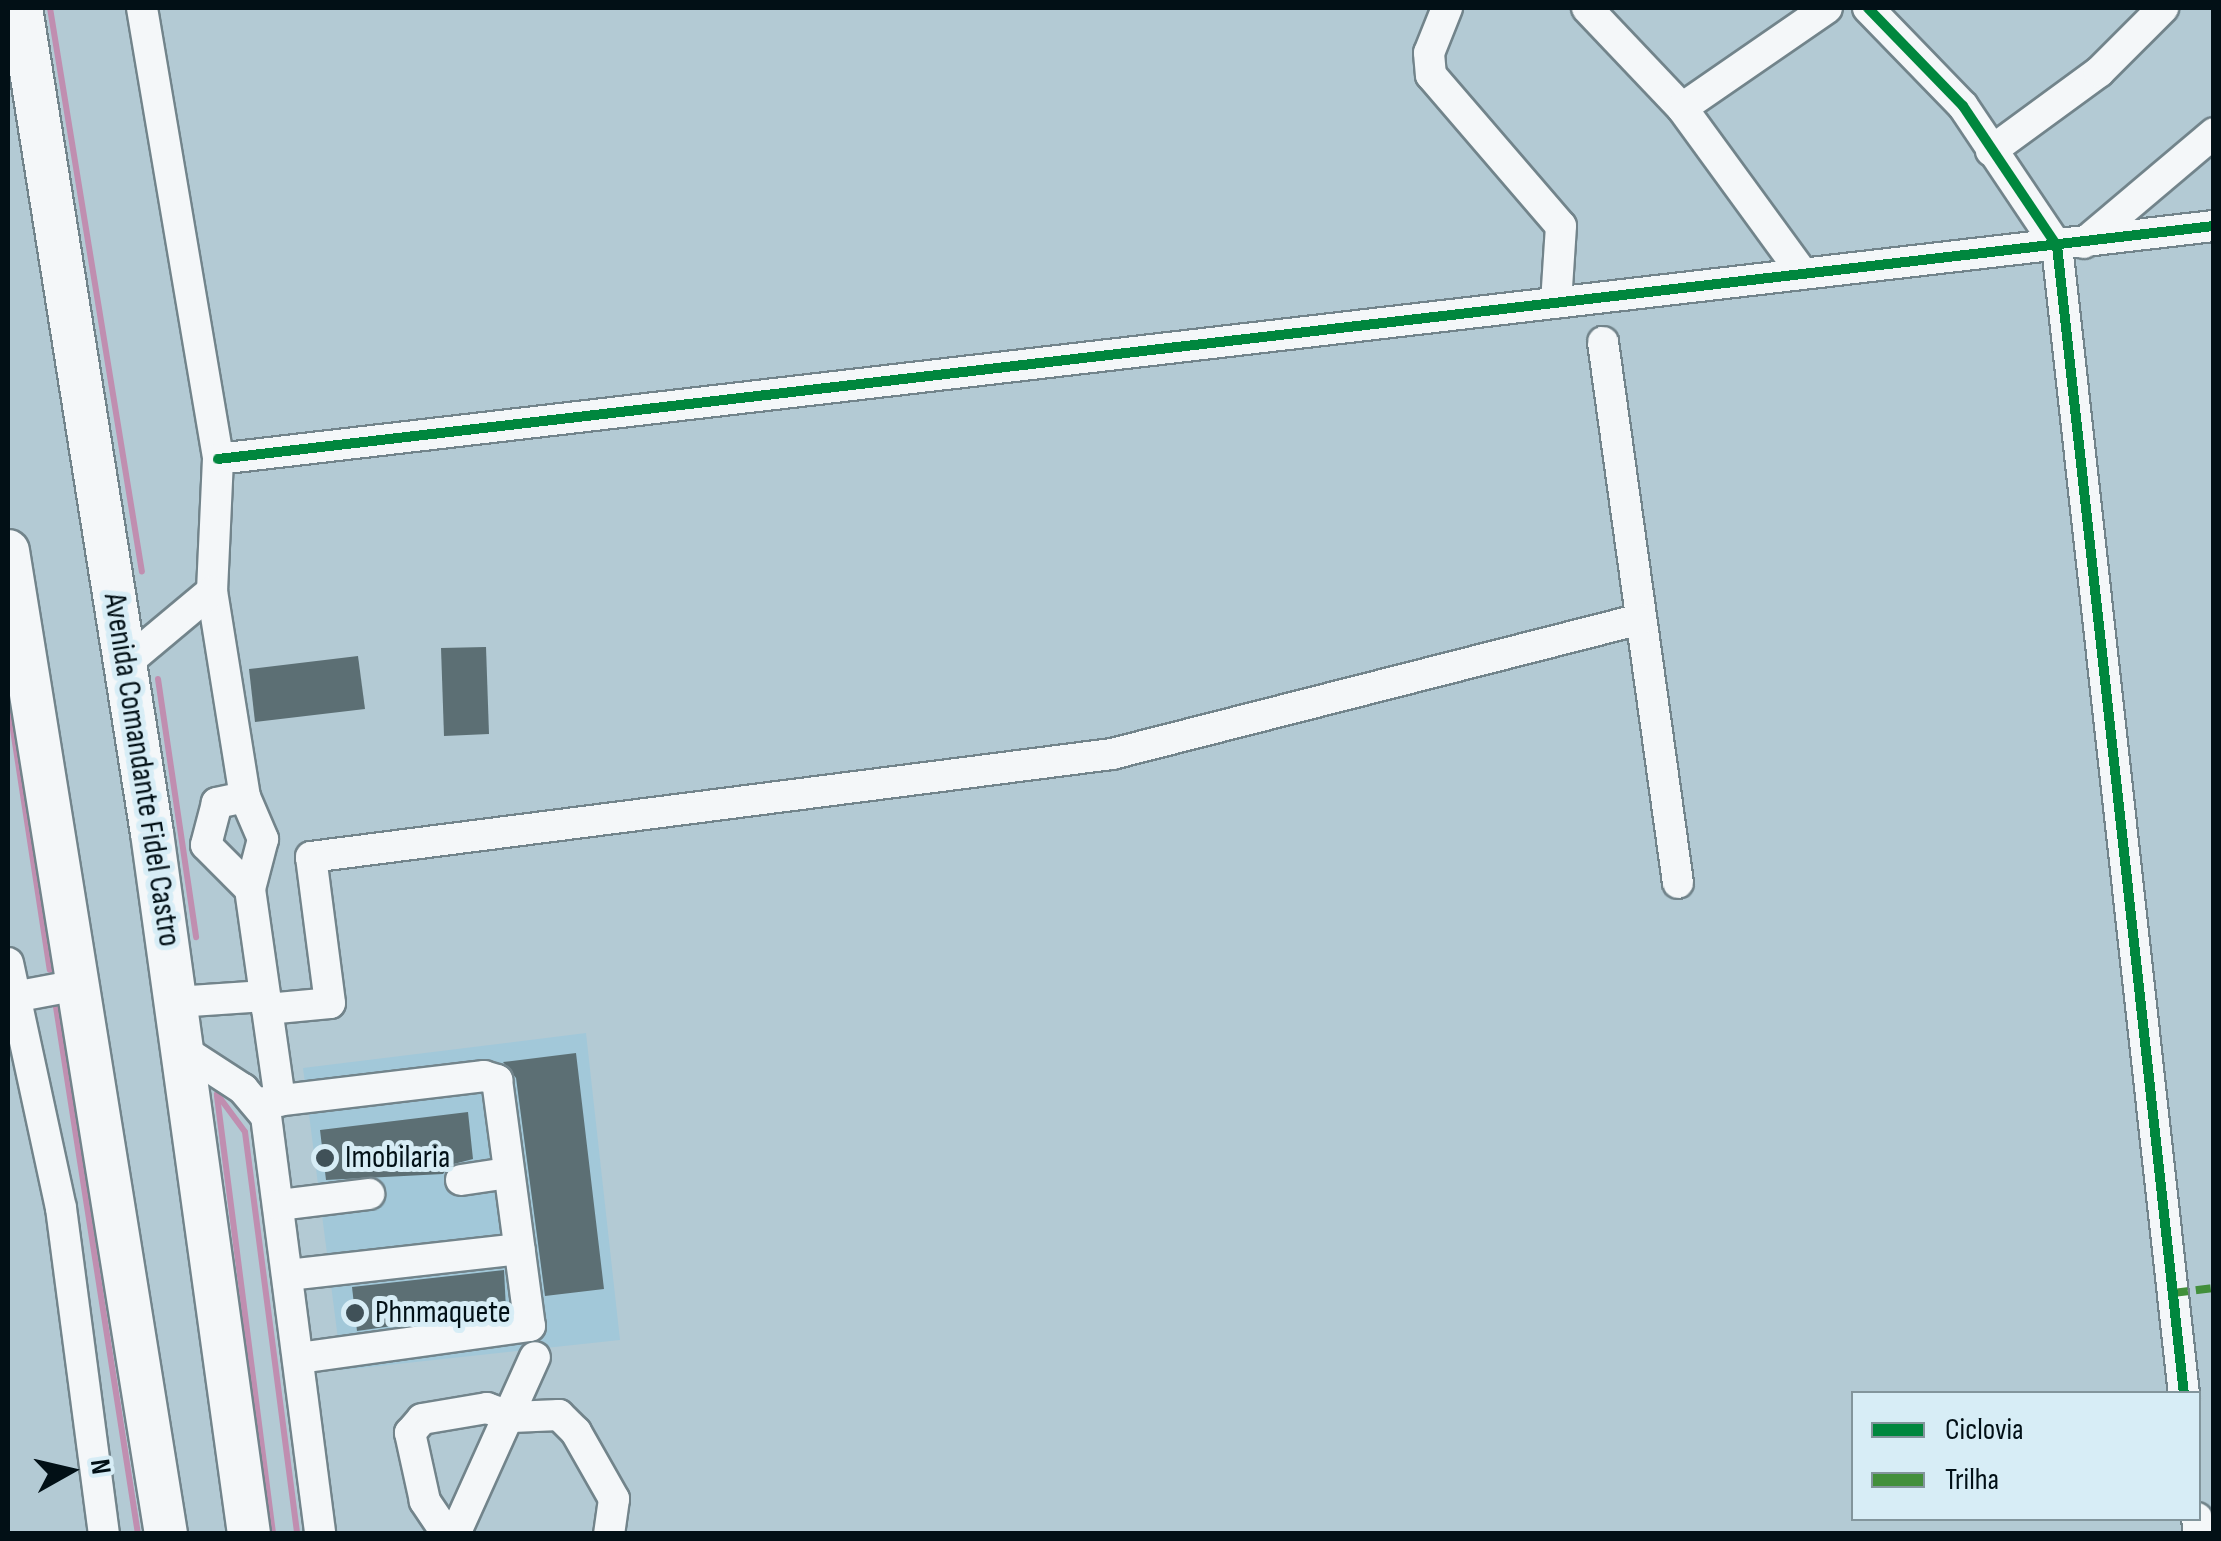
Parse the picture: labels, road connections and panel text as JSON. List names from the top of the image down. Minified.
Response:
{"streets":{"highway":["Avenida Comandante Fidel Castro"]},"places":["Imobilaria","Phnmaquete"],"legend":["Ciclovia","Trilha"],"north":"right"}
